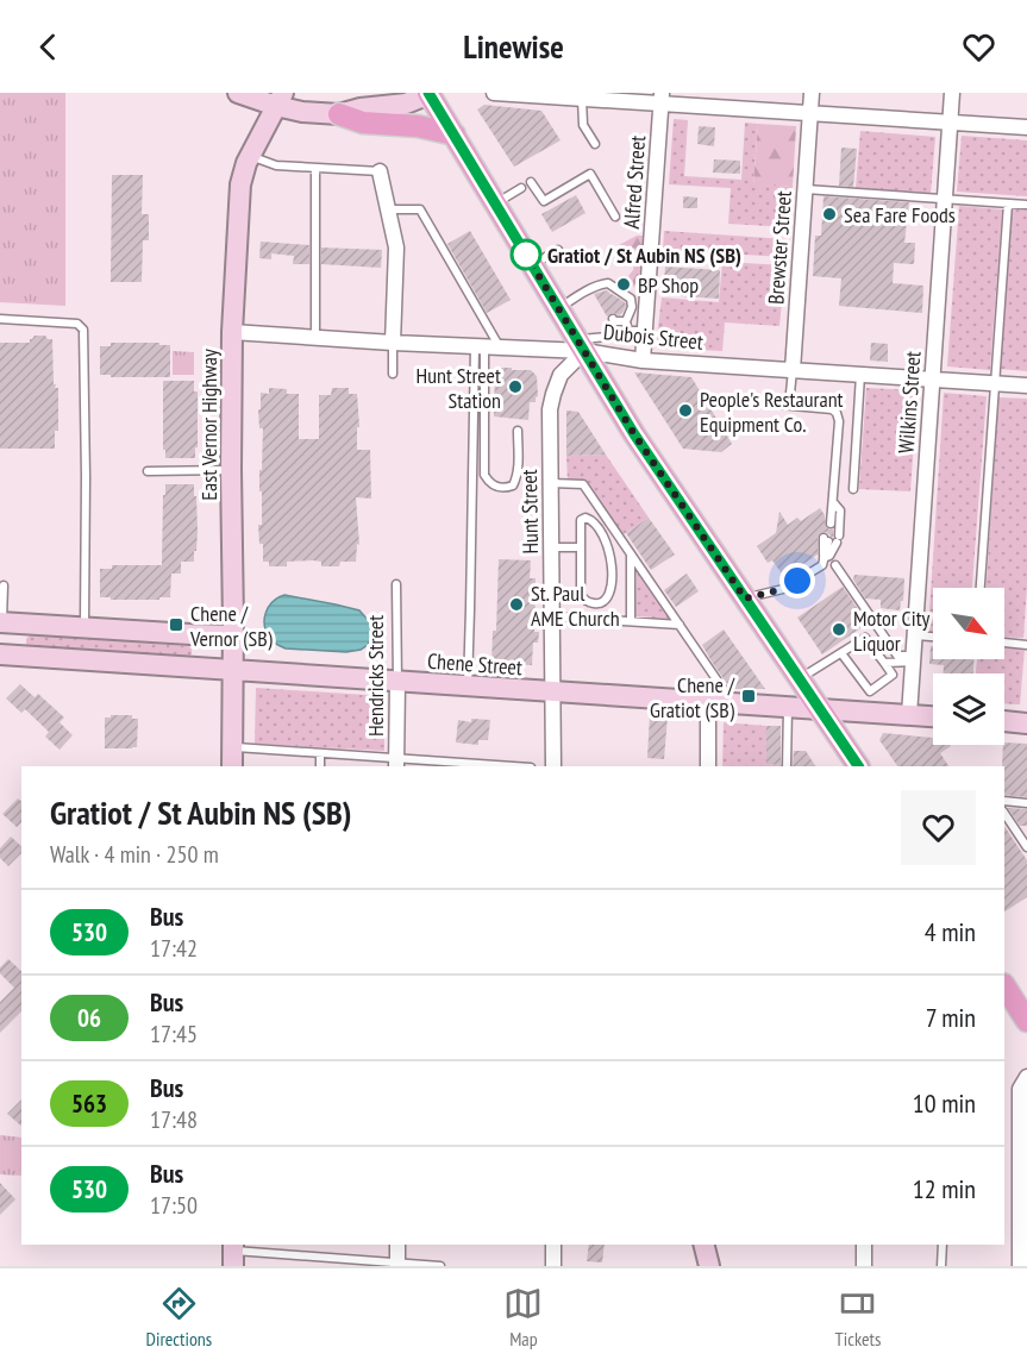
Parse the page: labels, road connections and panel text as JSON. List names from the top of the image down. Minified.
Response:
{"streets":{"street":["Alfred Street","Brewster Street","Dubois Street","Wilkins Street","East Vernor Highway","Hunt Street","Chene Street","Hendricks Street"]},"crossings":[["Alfred Street","Dubois Street"],["Brewster Street","Dubois Street"],["Dubois Street","Wilkins Street"],["Dubois Street","East Vernor Highway"],["Dubois Street","Hunt Street"],["Wilkins Street","Chene Street"],["East Vernor Highway","Chene Street"],["Hunt Street","Chene Street"],["Chene Street","Hendricks Street"]],"places":{"other":["Sea Fare Foods","Gratiot / St Aubin NS (SB)","BP Shop","Hunt Street Station","People's Restaurant Equipment Co.","St. Paul AME Church","Motor City Liquor"],"transit":["Chene / Vernor (SB)","Chene / Gratiot (SB)"]},"lines":["bus line 530"],"north":"bottom right","page":{"header":"Linewise","heading":["Gratiot / St Aubin NS (SB)","Walk · 4 min · 250 m"],"list":[{"mark":"530","name":"Bus","note":"17:42","value":"4 min"},{"mark":"06","name":"Bus","note":"17:45","value":"7 min"},{"mark":"563","name":"Bus","note":"17:48","value":"10 min"},{"mark":"530","name":"Bus","note":"17:50","value":"12 min"}],"tabs":["Directions","Map","Tickets"]}}
